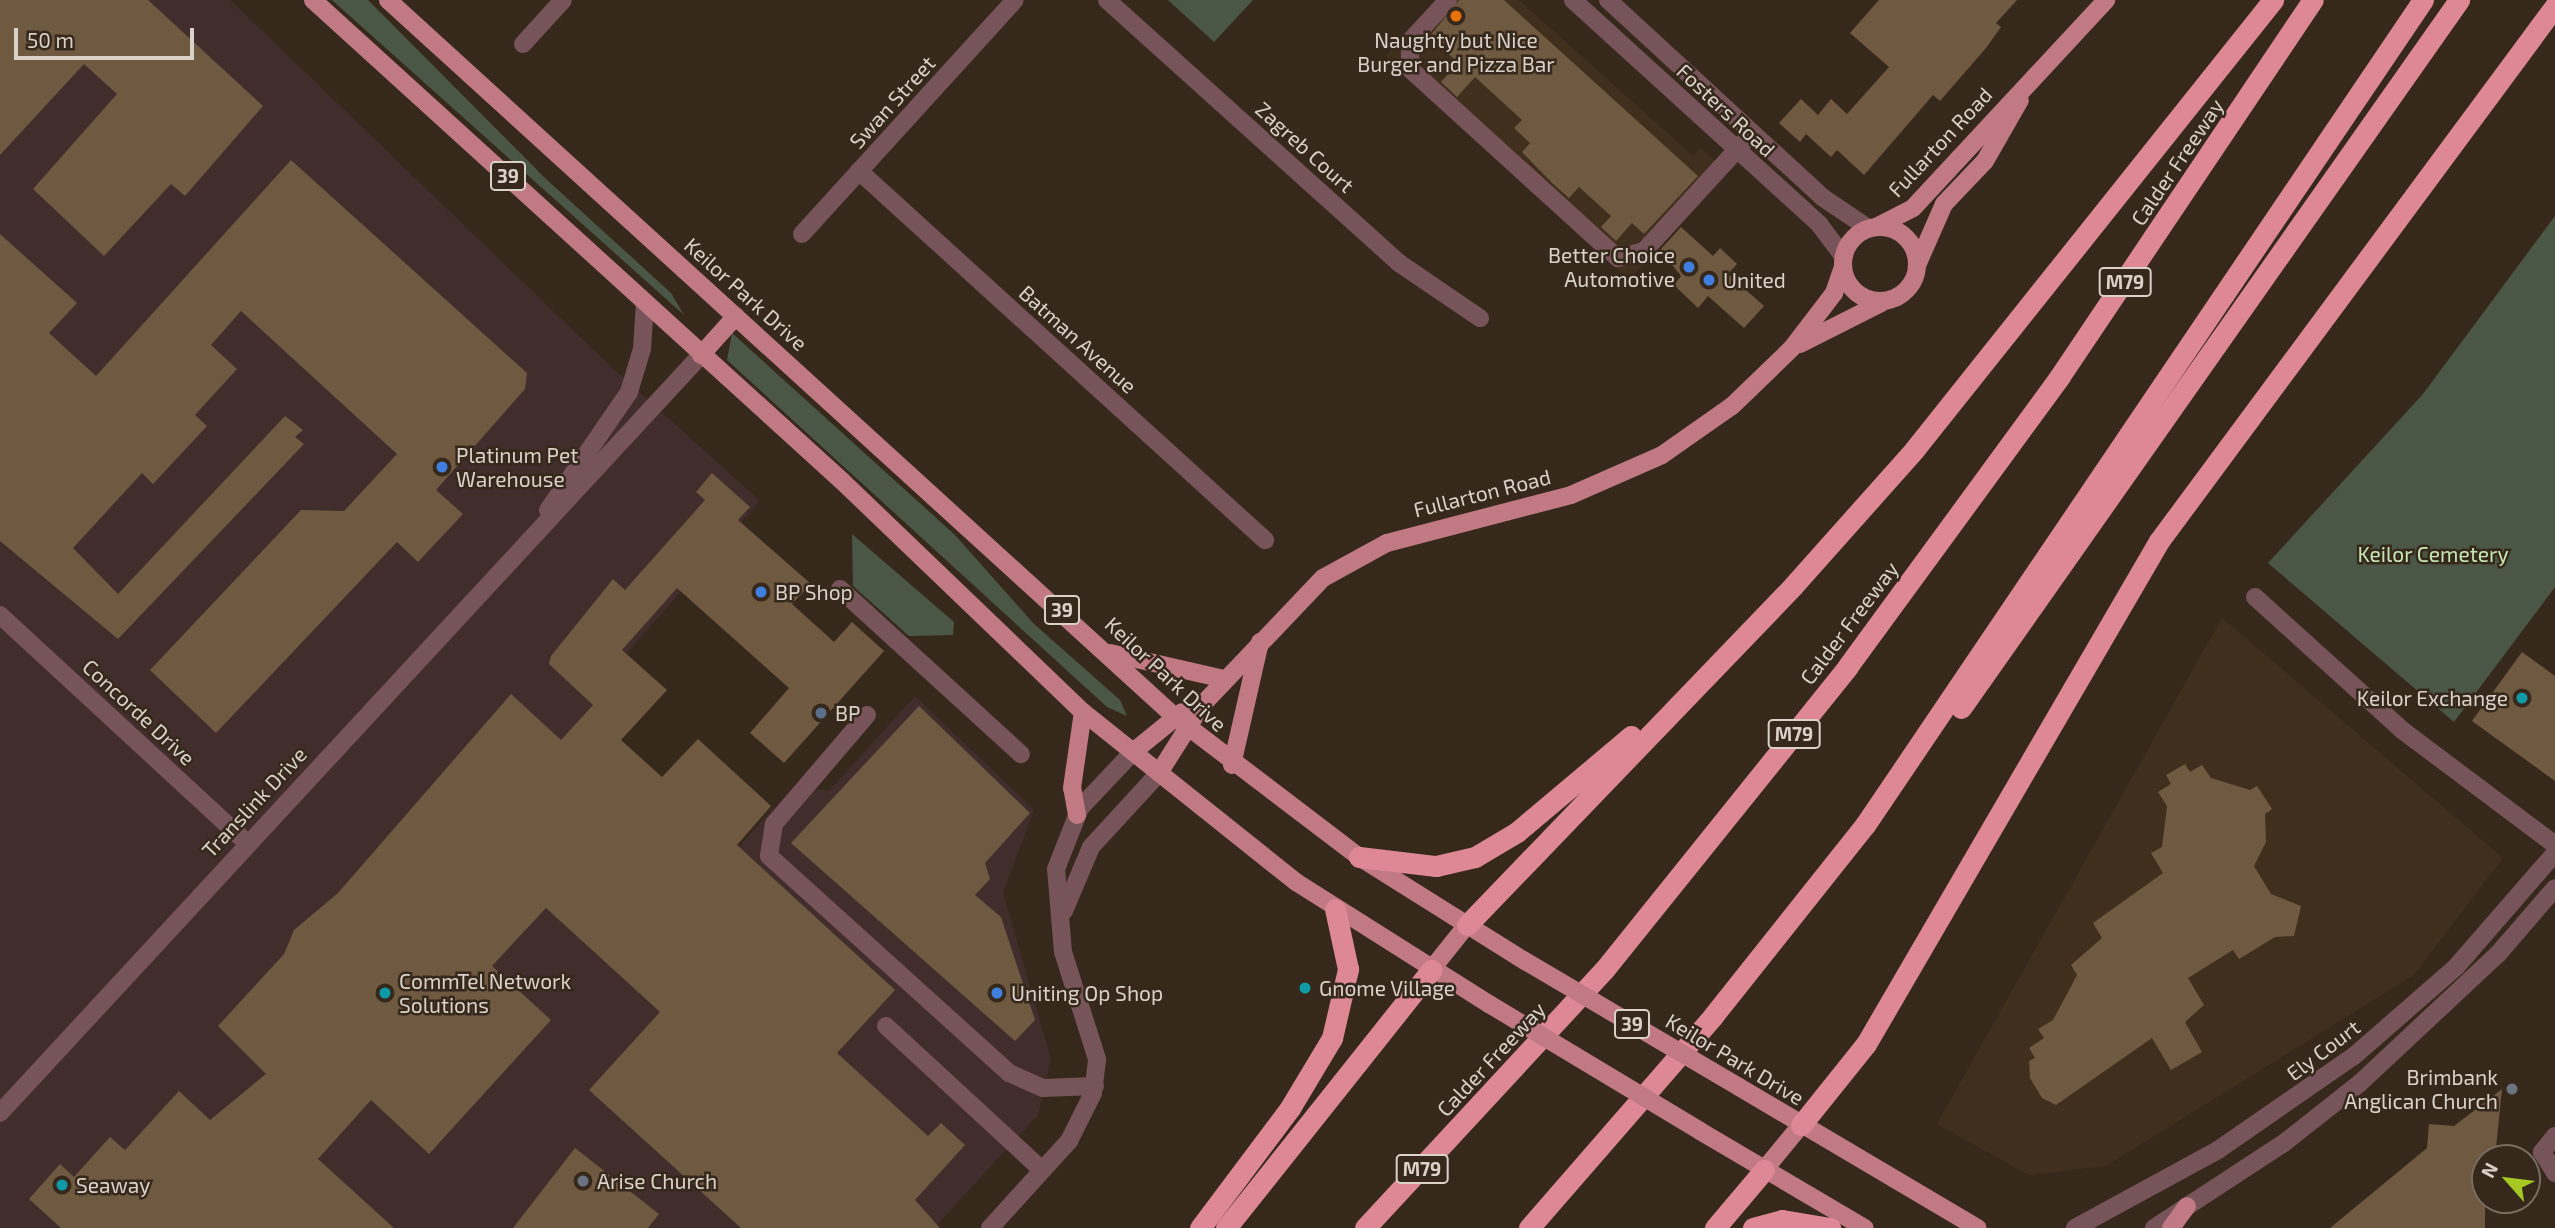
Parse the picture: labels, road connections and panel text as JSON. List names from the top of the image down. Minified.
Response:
{"streets":{"highway":["Calder Freeway","M79"],"main road":["Fullarton Road","39","Keilor Park Drive"],"street":["Swan Street","Fosters Road","Zagreb Court","Batman Avenue","Concorde Drive","Translink Drive","Ely Court"]},"crossings":[["Swan Street","Batman Avenue"],["Fosters Road","Fullarton Road"],["Fullarton Road","39"],["Fullarton Road","Keilor Park Drive"],["39","Translink Drive"],["Concorde Drive","Translink Drive"]],"parks":["Keilor Cemetery"],"places":["Naughty but Nice Burger and Pizza Bar","Better Choice Automotive","United","Platinum Pet Warehouse","BP Shop","Keilor Exchange","BP","Gnome Village","CommTel Network Solutions","Uniting Op Shop","Brimbank Anglican Church","Arise Church","Seaway"],"scale_bar":"50 m","north":"top left"}
